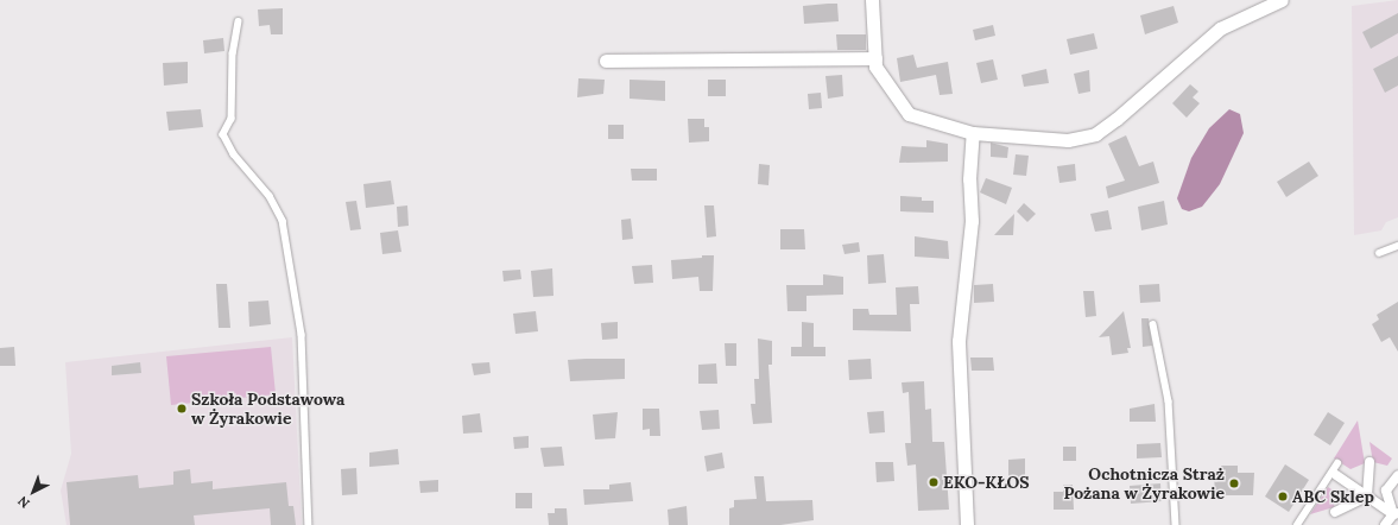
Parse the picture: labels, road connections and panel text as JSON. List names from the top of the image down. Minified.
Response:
{"places":["Szkoła Podstawowa w Żyrakowie","EKO-KŁOS","Ochotnicza Straż Pożana w Żyrakowie","ABC Sklep"],"north":"bottom left"}
